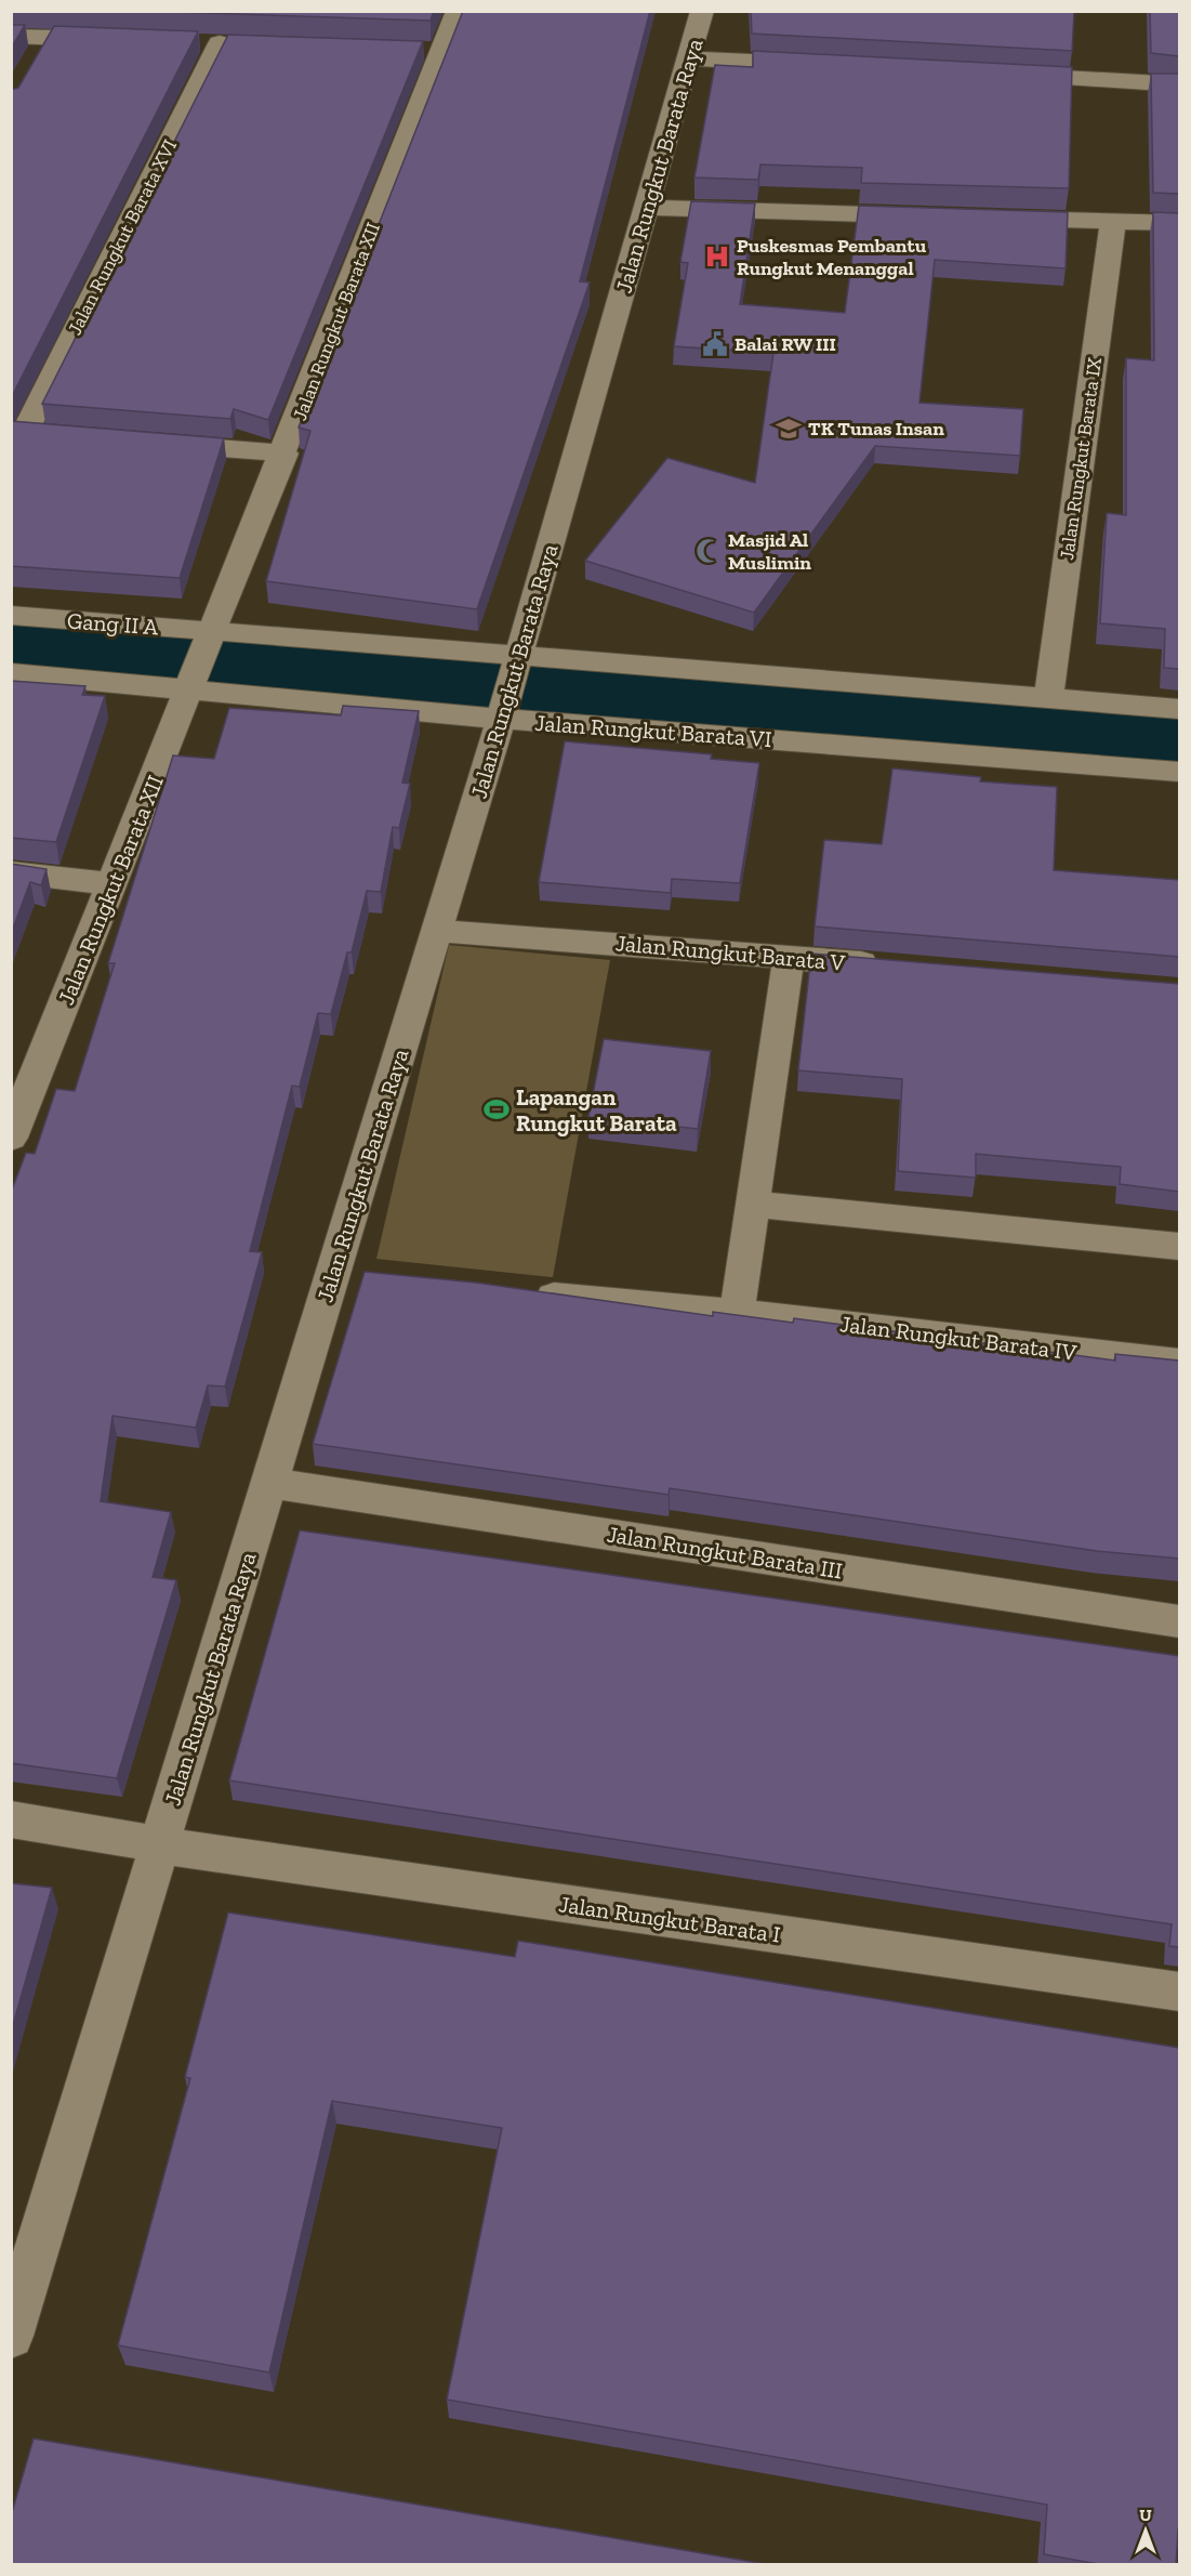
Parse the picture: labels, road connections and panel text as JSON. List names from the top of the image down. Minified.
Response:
{"streets":{"street":["Jalan Rungkut Barata Raya","Jalan Rungkut Barata XVI","Jalan Rungkut Barata XII","Jalan Rungkut Barata IX","Gang II A","Jalan Rungkut Barata VI","Jalan Rungkut Barata V","Jalan Rungkut Barata IV","Jalan Rungkut Barata III","Jalan Rungkut Barata I"]},"crossings":[["Jalan Rungkut Barata Raya","Jalan Rungkut Barata VI"],["Jalan Rungkut Barata Raya","Jalan Rungkut Barata V"],["Jalan Rungkut Barata Raya","Jalan Rungkut Barata III"],["Jalan Rungkut Barata Raya","Jalan Rungkut Barata I"],["Jalan Rungkut Barata XII","Gang II A"],["Jalan Rungkut Barata XII","Jalan Rungkut Barata VI"]],"places":{"hospital":["Puskesmas Pembantu Rungkut Menanggal"],"public building":["Balai RW III"],"school or university":["TK Tunas Insan"],"mosque":["Masjid Al Muslimin"],"sports":["Lapangan Rungkut Barata"]},"north":"top"}
